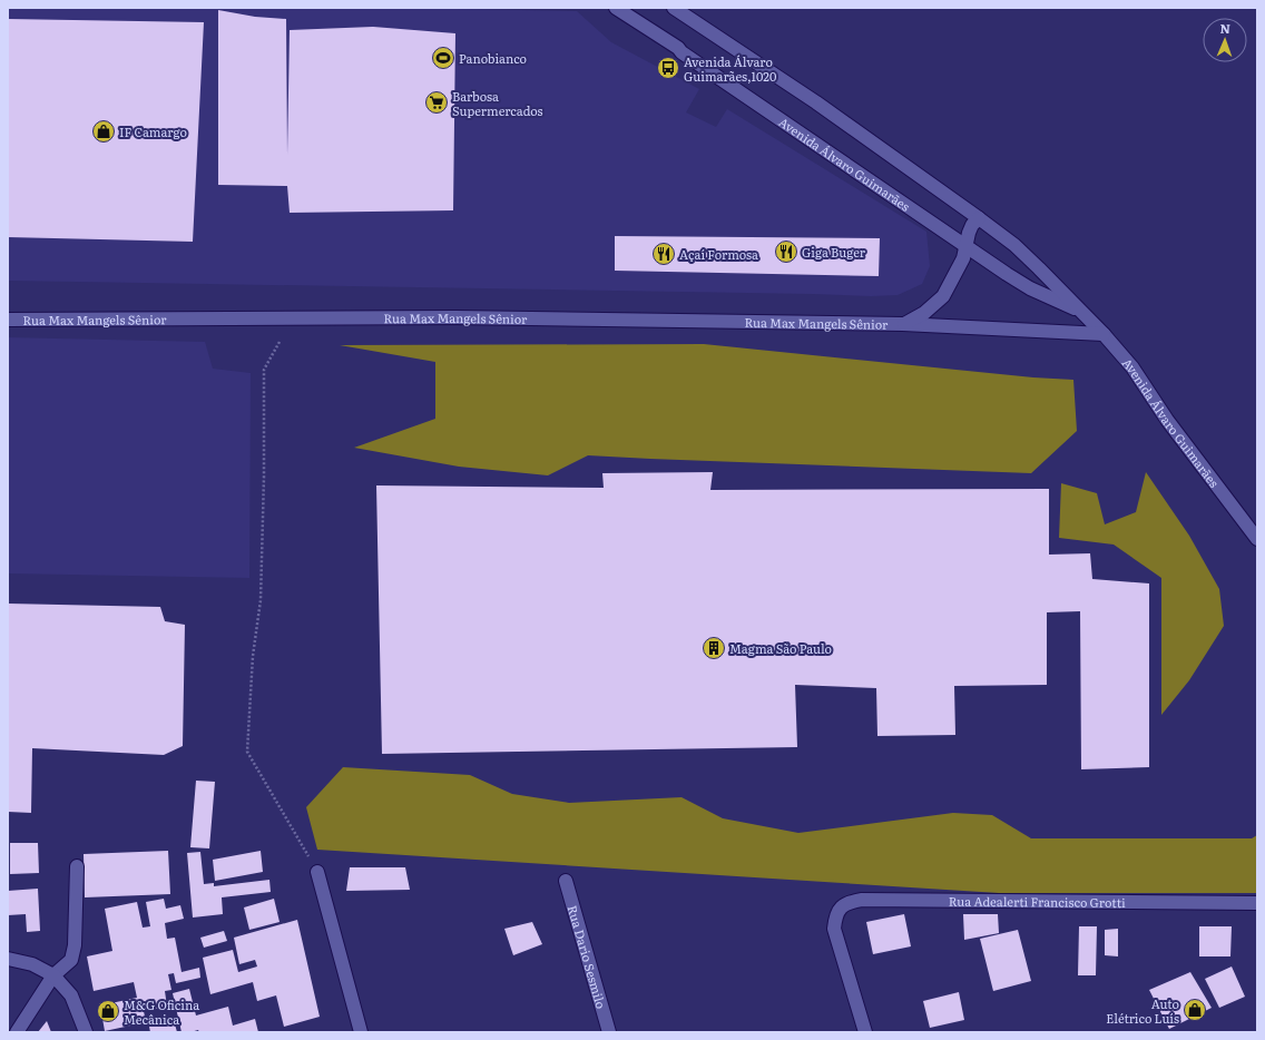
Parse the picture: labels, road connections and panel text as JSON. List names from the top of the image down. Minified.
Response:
{"streets":{"street":["Avenida Álvaro Guimarães","Rua Max Mangels Sênior","Rua Adealerti Francisco Grotti","Rua Dario Sesmilo"]},"crossings":[["Avenida Álvaro Guimarães","Rua Max Mangels Sênior"]],"places":{"sports":["Panobianco"],"bus stop":["Avenida Álvaro Guimarães,1020"],"supermarket":["Barbosa Supermercados"],"shop":["IF Camargo","Auto Elétrico Luís","M&G Oficina Mecânica"],"restaurant":["Giga Buger","Açaí Formosa"],"building":["Magma São Paulo"]},"north":"top"}
